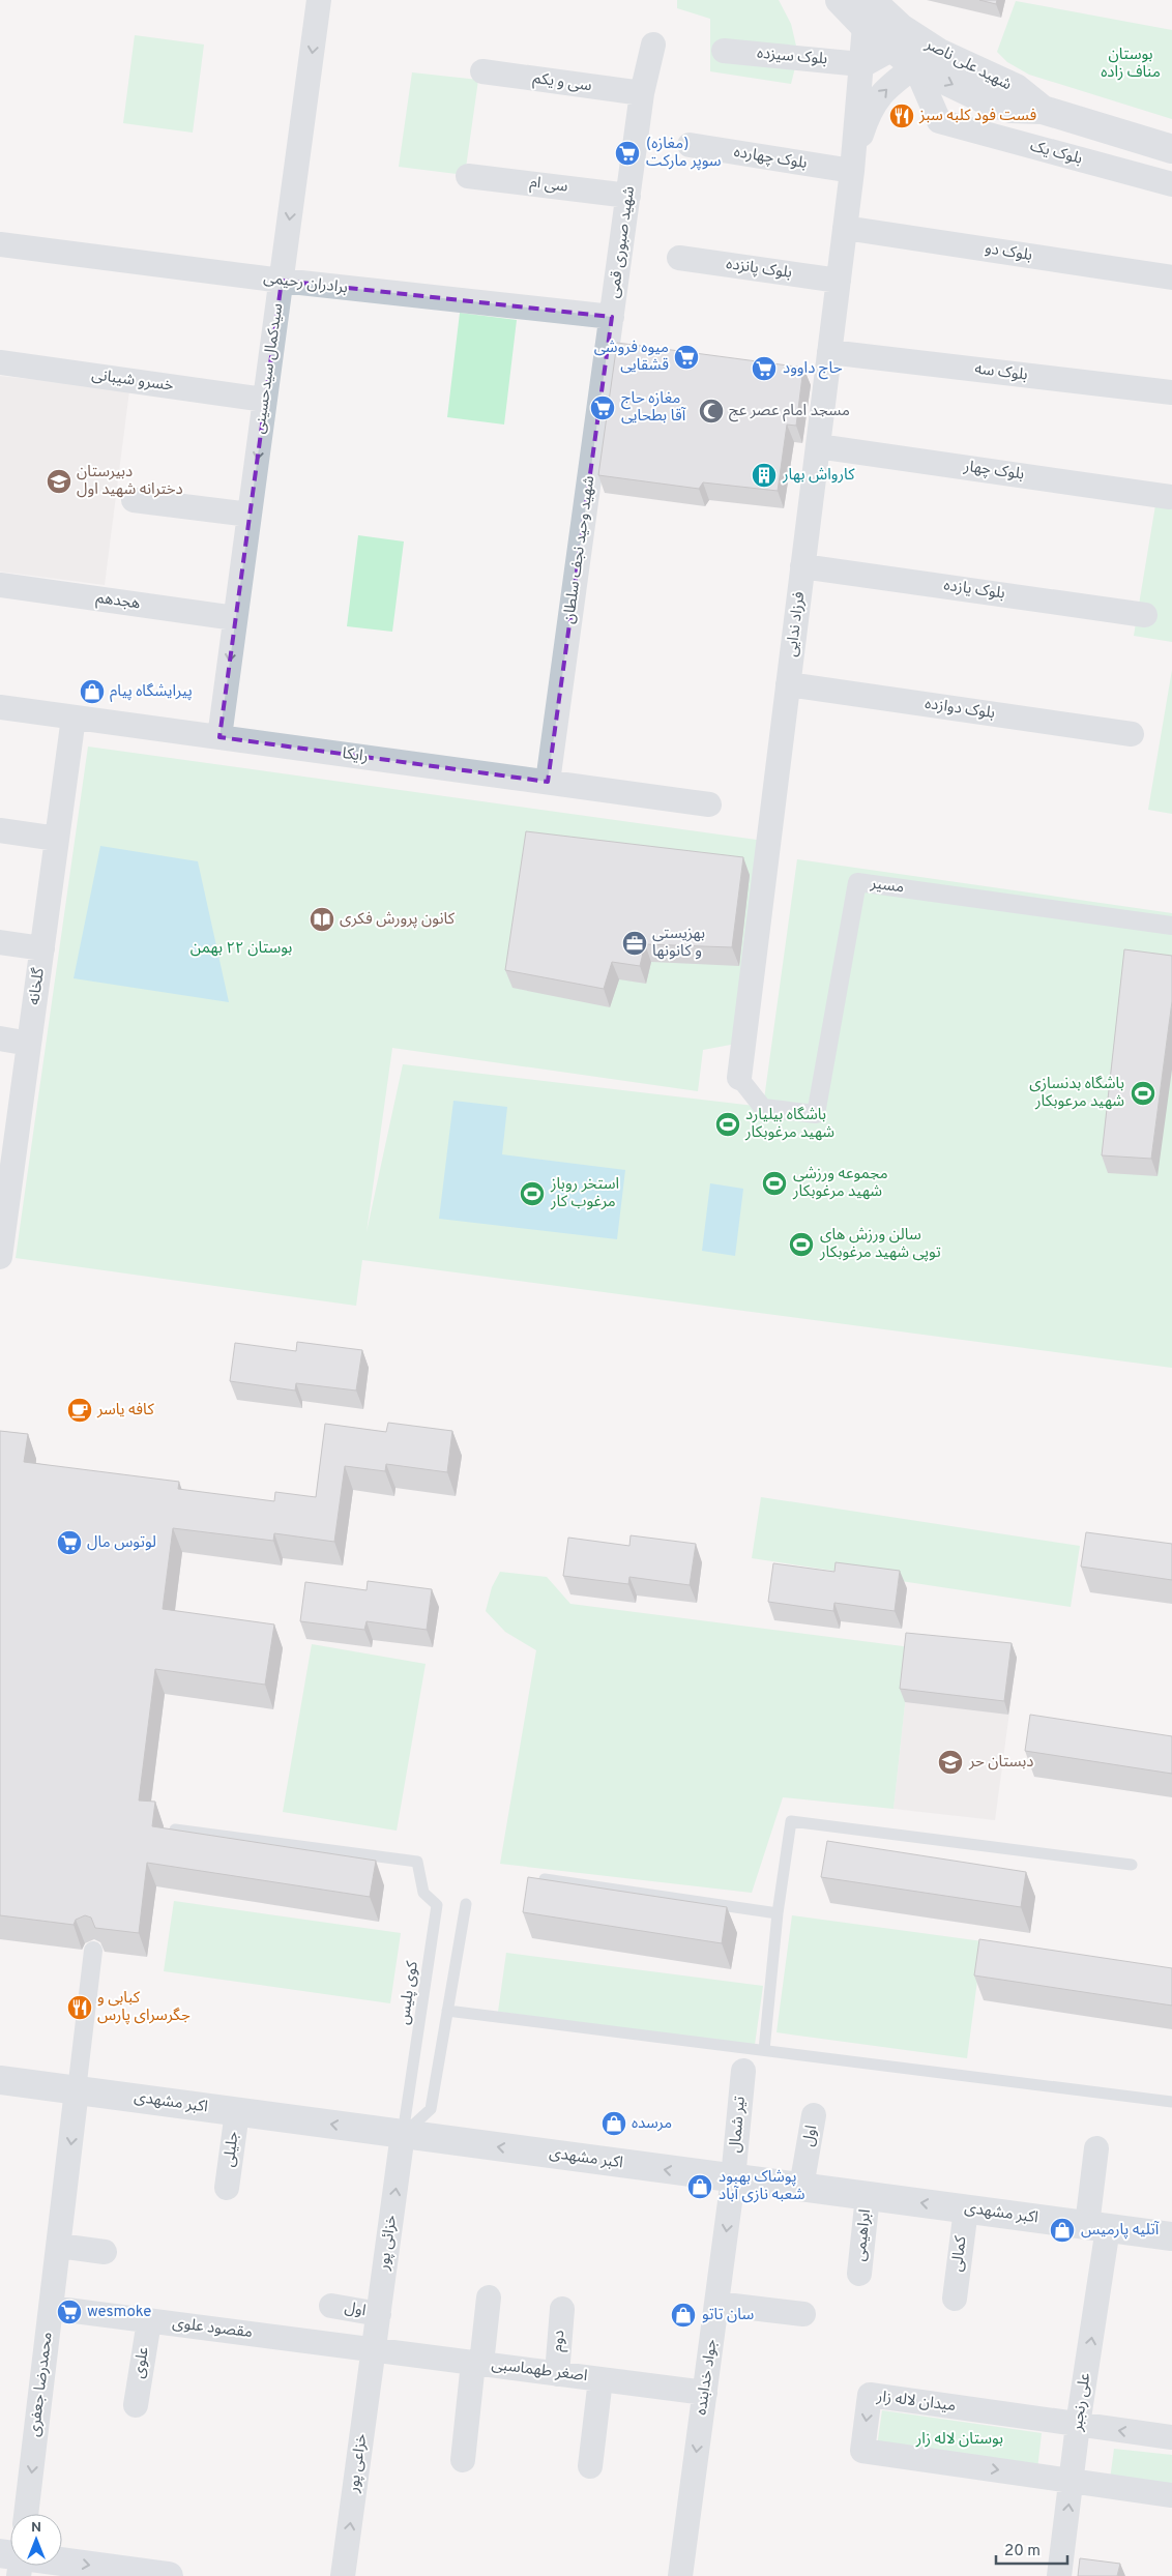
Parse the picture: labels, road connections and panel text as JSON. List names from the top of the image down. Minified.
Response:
{"streets":{"street":["بلوک سیزده","شهید علی ناصر","سی و یکم","بلوک یک","بلوک چهارده","سی ام","شهید صبوری قمی","بلوک دو","بلوک پانزده","برادران رحیمی","سیدکمال سیدحسینی","بلوک سه","خسرو شیبانی","بلوک چهار","شهید وحید نجف سلطان","بلوک یازده","هجدهم","فرزاد ندایی","بلوک دوازده","رایکا","مسیر","گلخانه","اکبر مشهدی","تیر شمال","اول","جلیلی","ابراهیمی","خزائی پور","کمالی","مقصود علوی","دوم","علوی","اصغر طهماسبی","جواد خدابنده","محمدرضا جعفری","میدان لاله زار","علی رنجبر","خزاعی پور"],"lane":["کوی پلیس"]},"crossings":[["شهید علی ناصر","بلوک یک"],["سی و یکم","شهید صبوری قمی"],["بلوک چهارده","فرزاد ندایی"],["سی ام","شهید صبوری قمی"],["شهید صبوری قمی","برادران رحیمی"],["شهید صبوری قمی","شهید وحید نجف سلطان"],["بلوک دو","فرزاد ندایی"],["بلوک پانزده","فرزاد ندایی"],["برادران رحیمی","سیدکمال سیدحسینی"],["برادران رحیمی","شهید وحید نجف سلطان"],["سیدکمال سیدحسینی","خسرو شیبانی"],["سیدکمال سیدحسینی","هجدهم"],["سیدکمال سیدحسینی","رایکا"],["بلوک سه","فرزاد ندایی"],["بلوک چهار","فرزاد ندایی"],["شهید وحید نجف سلطان","رایکا"],["بلوک یازده","فرزاد ندایی"],["فرزاد ندایی","بلوک دوازده"],["فرزاد ندایی","مسیر"],["رایکا","گلخانه"],["کوی پلیس","اکبر مشهدی"],["کوی پلیس","خزائی پور"],["اکبر مشهدی","تیر شمال"],["اکبر مشهدی","اول"],["اکبر مشهدی","جلیلی"],["اکبر مشهدی","ابراهیمی"],["اکبر مشهدی","خزائی پور"],["اکبر مشهدی","کمالی"],["اکبر مشهدی","جواد خدابنده"],["اکبر مشهدی","محمدرضا جعفری"],["اکبر مشهدی","علی رنجبر"],["تیر شمال","جواد خدابنده"],["اول","خزائی پور"],["خزائی پور","مقصود علوی"],["خزائی پور","اصغر طهماسبی"],["خزائی پور","خزاعی پور"],["مقصود علوی","علوی"],["مقصود علوی","اصغر طهماسبی"],["مقصود علوی","محمدرضا جعفری"],["مقصود علوی","خزاعی پور"],["دوم","اصغر طهماسبی"],["اصغر طهماسبی","جواد خدابنده"],["اصغر طهماسبی","خزاعی پور"],["میدان لاله زار","علی رنجبر"]],"one_way":["سیدکمال سیدحسینی","اکبر مشهدی","خزائی پور","جواد خدابنده","محمدرضا جعفری","علی رنجبر"],"parks":["بوستان مناف زاده","بوستان ۲۲ بهمن","بوستان لاله زار"],"places":{"restaurant":["فست فود کلبه سبز","کبابی و جگرسرای پارس"],"supermarket":["(مغازه) سوپر مارکت","میوه فروشی قشقایی","حاج داوود","مغازه حاج آقا بطحایی","لوتوس مال","wesmoke"],"mosque":["مسجد امام عصر عج"],"building":["کارواش بهار"],"school or university":["دبيرستان دخترانه شهید اول","دبستان حر"],"shop":["پیرایشگاه پیام","مرسده","پوشاک بهبود شعبه نازی آباد","آتلیه پارمیس","سان تاتو"],"library":["کانون پرورش فکری"],"office":["بهزیستی و کانونها"],"sports":["باشگاه بدنسازی شهید مرعوبکار","باشگاه بیلیارد شهید مرغوبکار","مجموعه ورزشی شهید مرغوبکار","استخر روباز مرغوب کار","سالن ورزش های توپی شهید مرغوبکار"],"cafe":["کافه یاسر"]},"scale_bar":"20 m","north":"top"}
